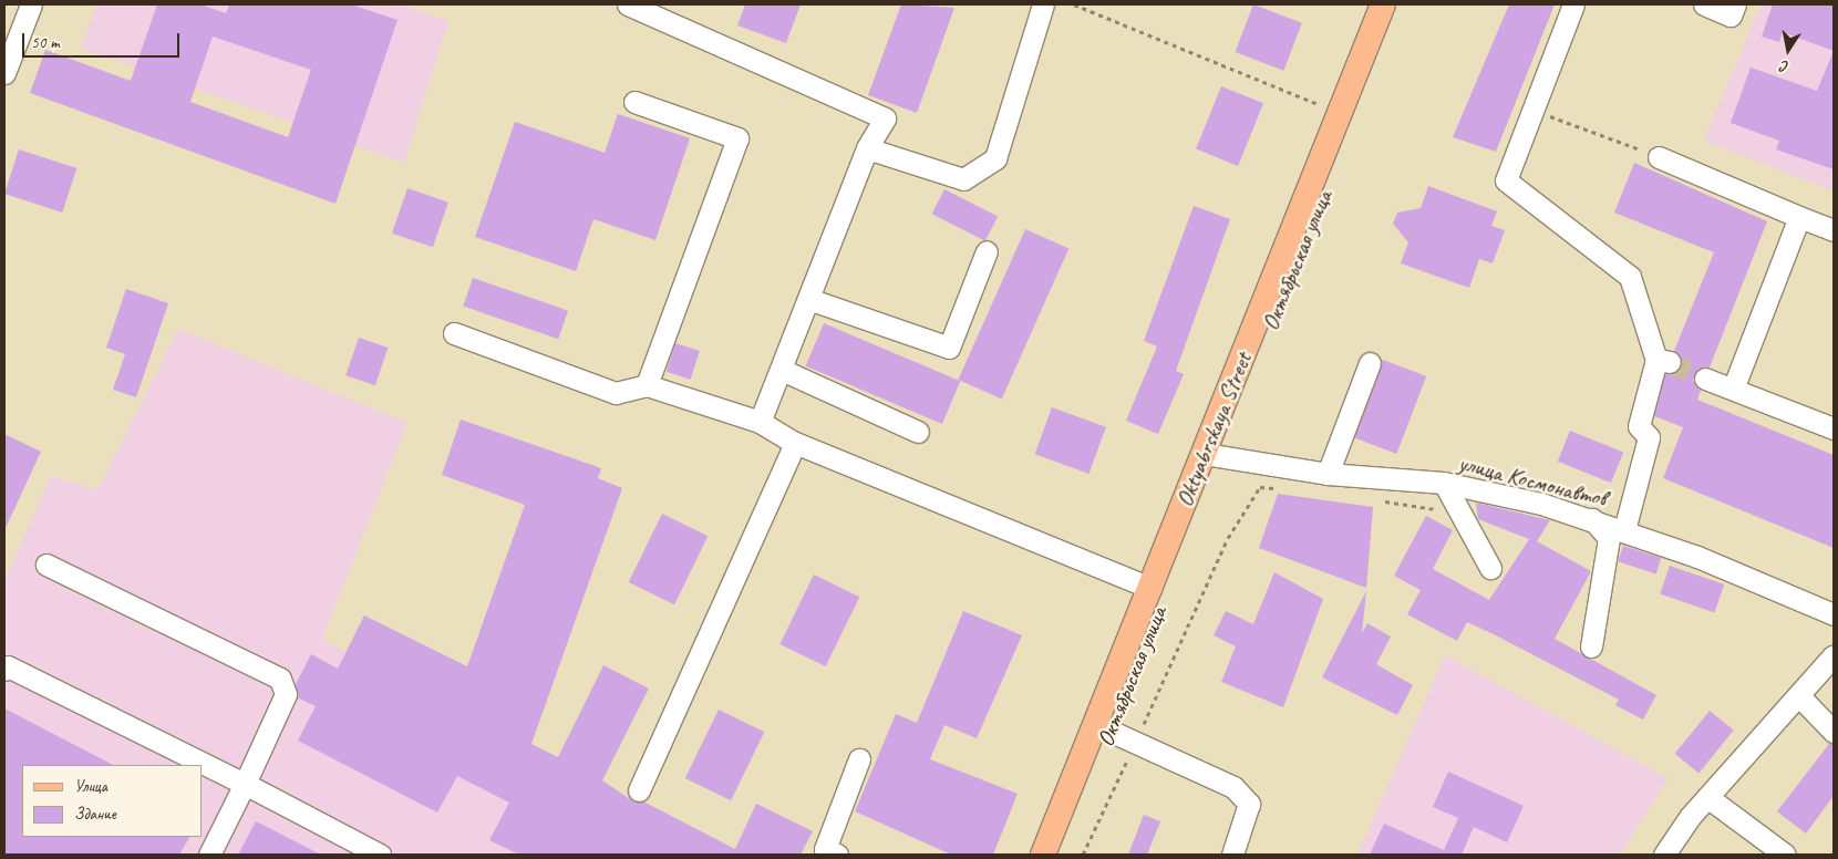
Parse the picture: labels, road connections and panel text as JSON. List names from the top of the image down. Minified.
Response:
{"streets":{"main road":["Октябрьская улица","Oktyabrskaya Street"],"street":["улица Космонавтов"]},"crossings":[["Октябрьская улица","Oktyabrskaya Street"],["Октябрьская улица","улица Космонавтов"],["Oktyabrskaya Street","улица Космонавтов"]],"legend":["Улица","Здание"],"scale_bar":"50 m","north":"bottom"}
